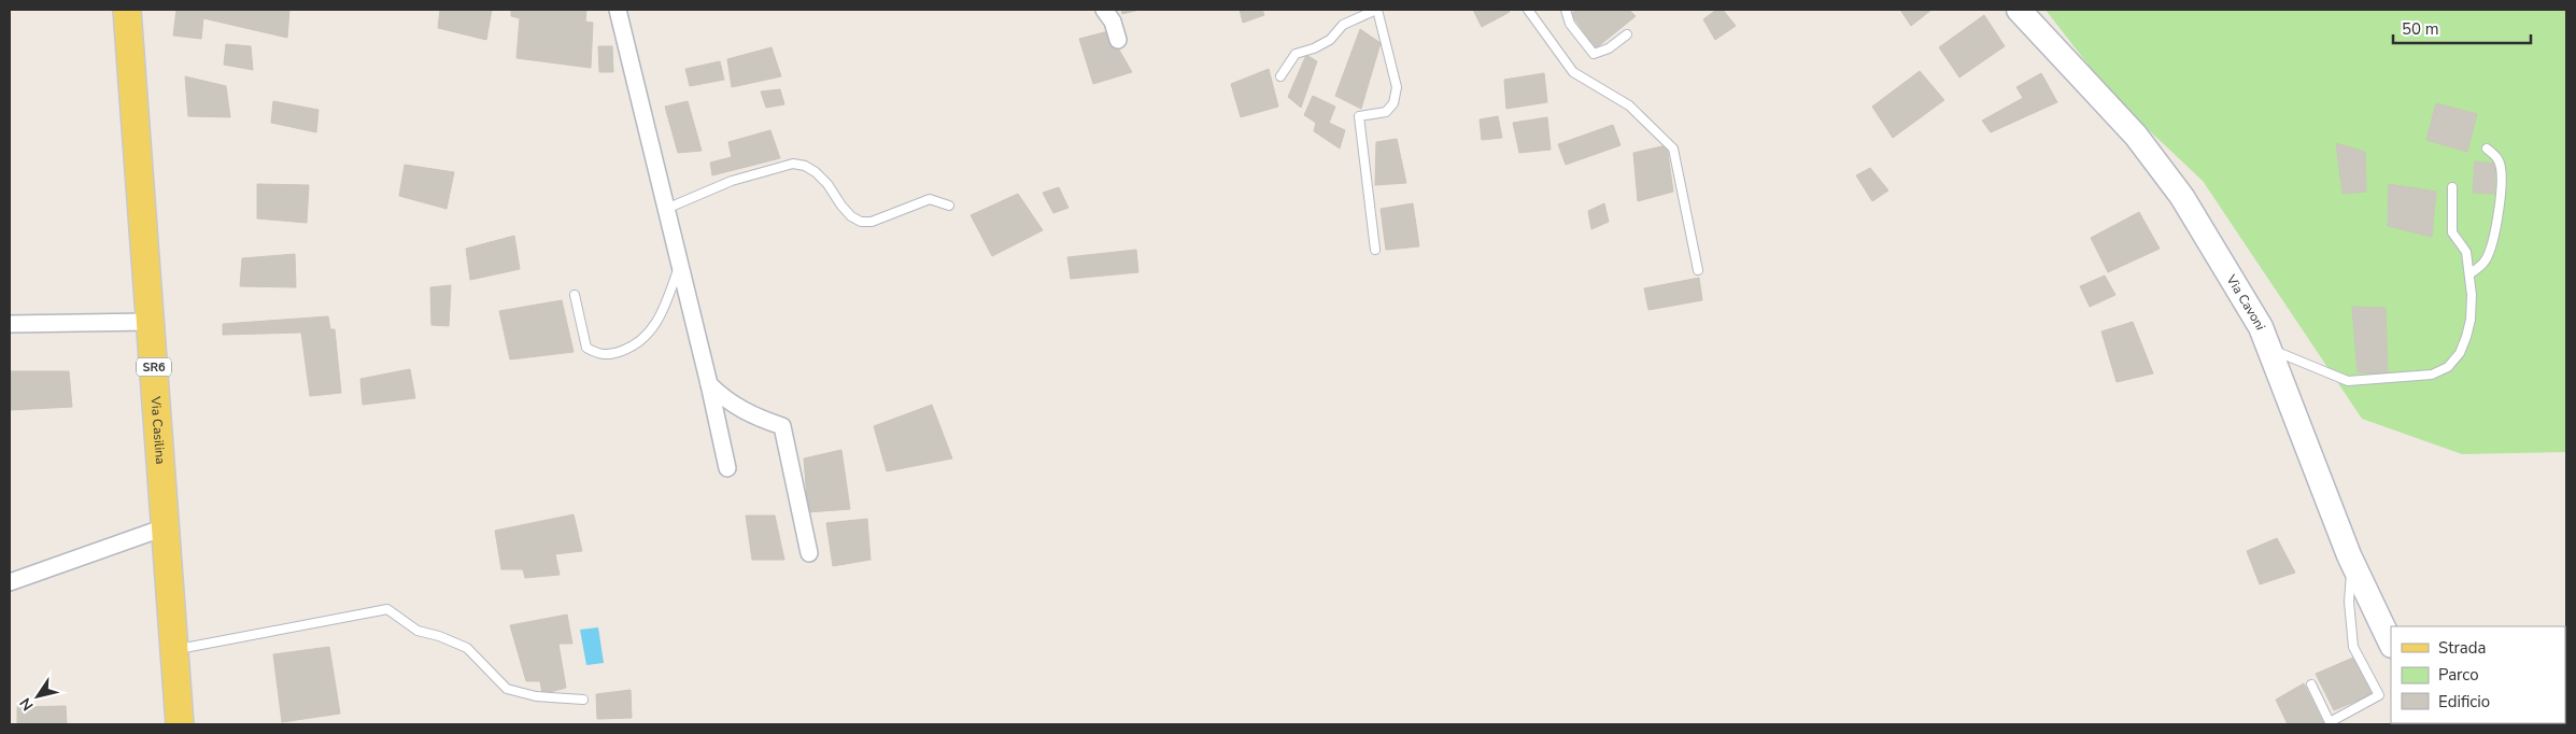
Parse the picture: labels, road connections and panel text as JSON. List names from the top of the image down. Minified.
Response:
{"streets":{"main road":["SR6","Via Casilina"],"street":["Via Cavoni"]},"legend":["Strada","Parco","Edificio"],"scale_bar":"50 m","north":"bottom left"}
